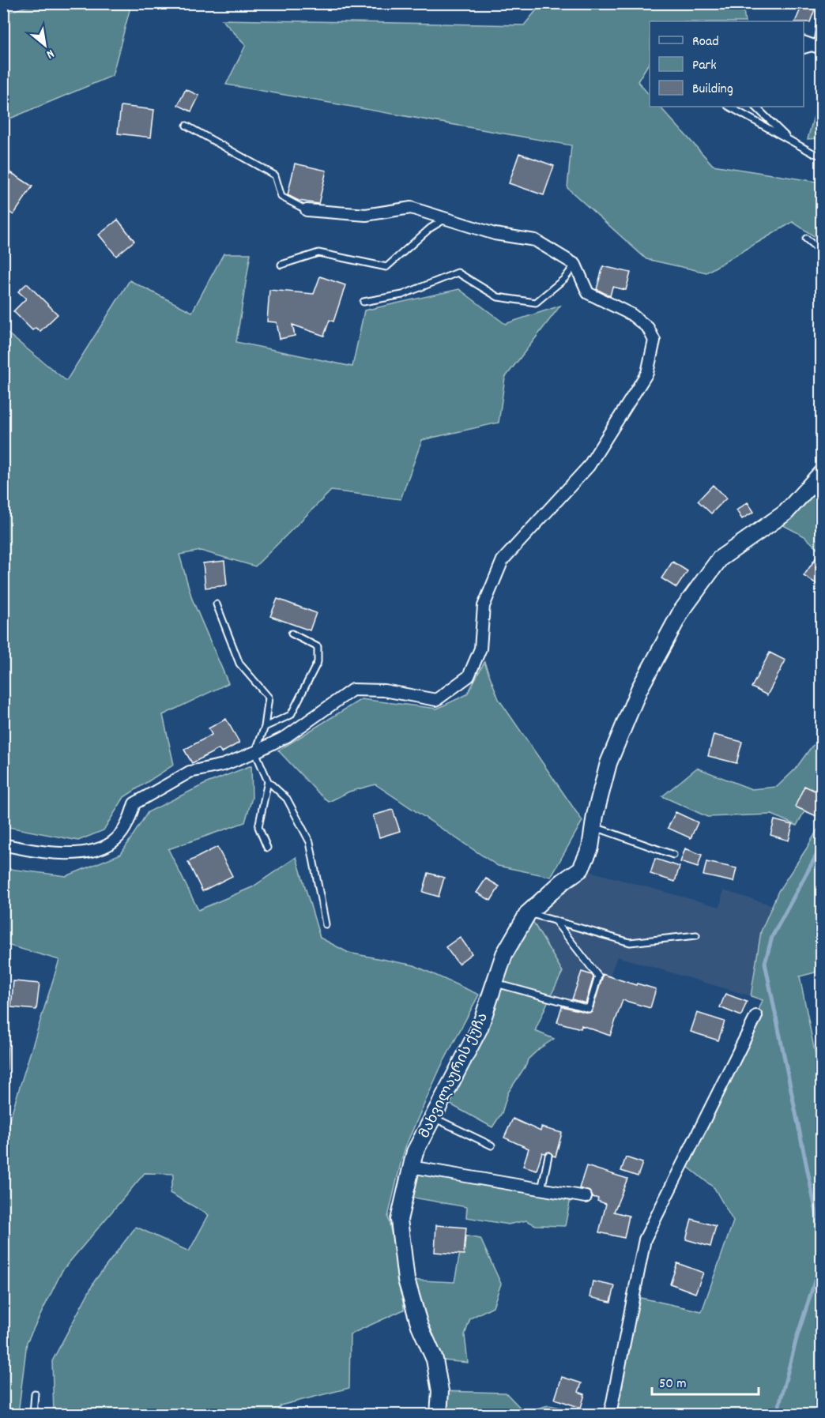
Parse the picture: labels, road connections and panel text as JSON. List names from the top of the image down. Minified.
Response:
{"streets":{"street":["მახვილაურის ქუჩა"]},"legend":["Road","Park","Building"],"scale_bar":"50 m","north":"bottom right"}
